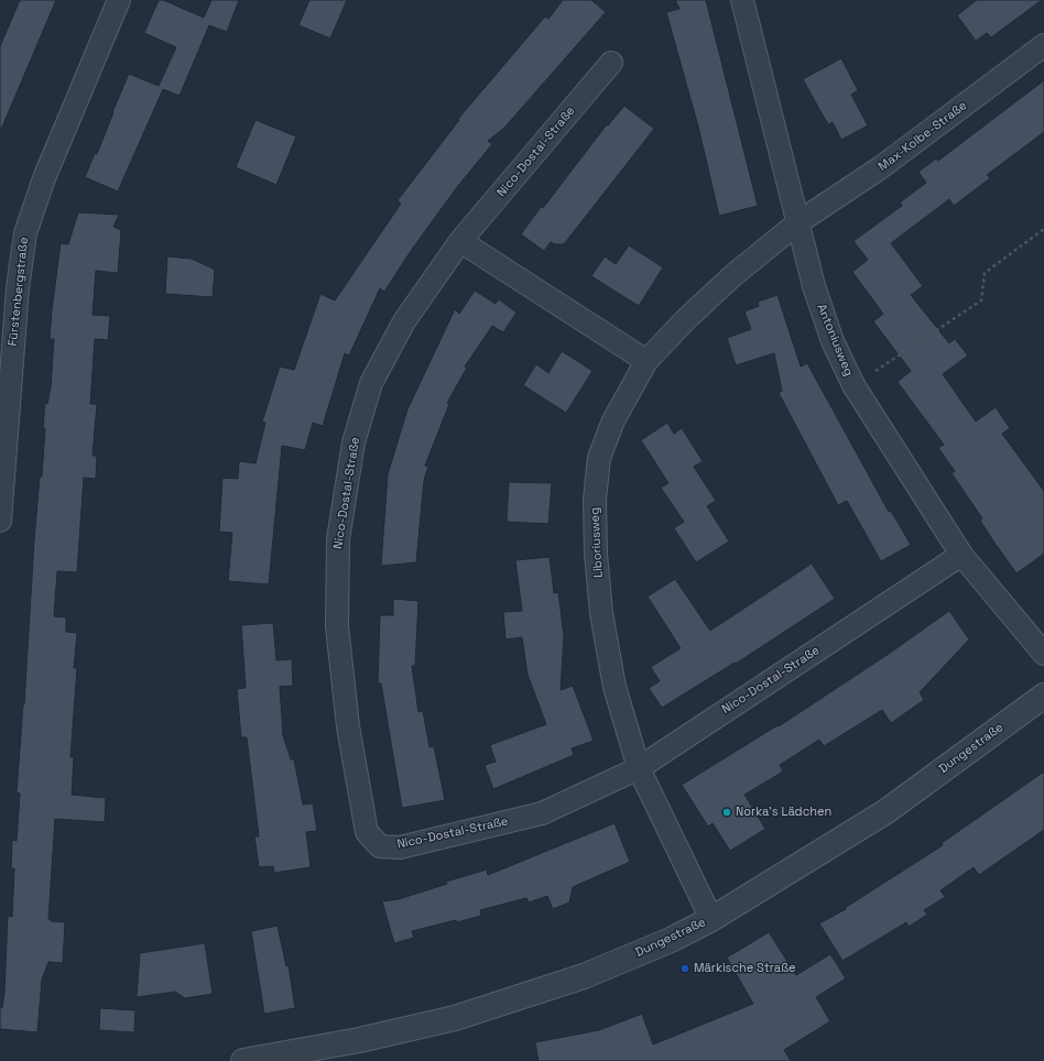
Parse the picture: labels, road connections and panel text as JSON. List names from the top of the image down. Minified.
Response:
{"streets":{"street":["Max-Kolbe-Straße","Nico-Dostal-Straße","Fürstenbergstraße","Antoniusweg","Liboriusweg","Dungestraße"]},"crossings":[["Max-Kolbe-Straße","Antoniusweg"],["Max-Kolbe-Straße","Liboriusweg"],["Nico-Dostal-Straße","Antoniusweg"],["Nico-Dostal-Straße","Liboriusweg"],["Antoniusweg","Liboriusweg"],["Liboriusweg","Dungestraße"]],"places":["Norka's Lädchen","Märkische Straße"]}
